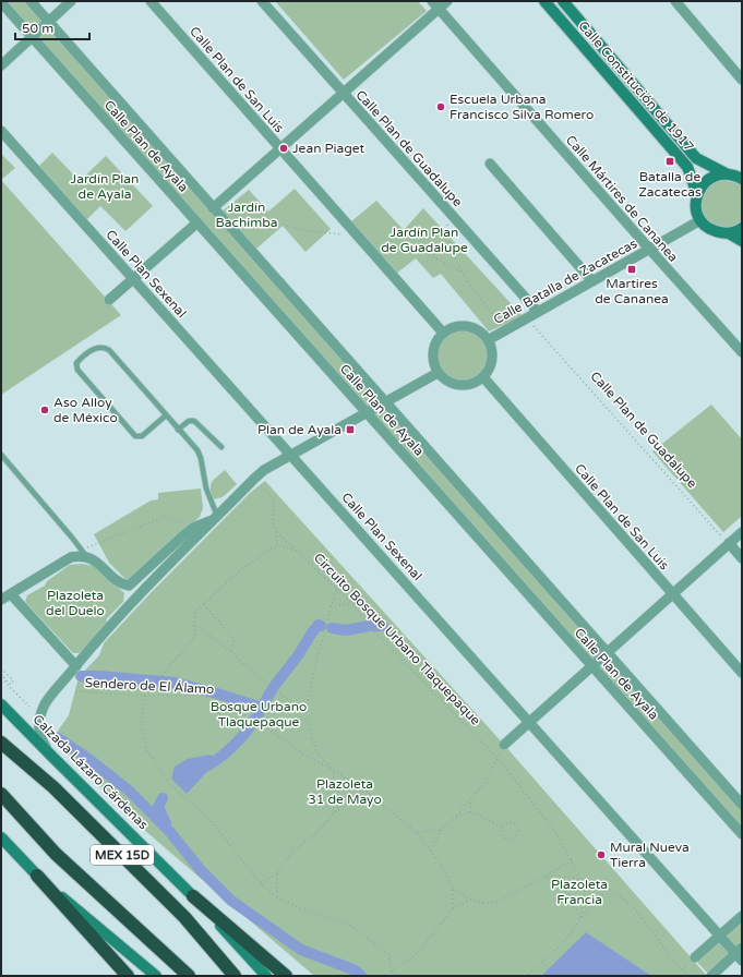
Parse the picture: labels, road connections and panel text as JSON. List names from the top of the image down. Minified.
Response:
{"streets":{"highway":["MEX 15D"],"street":["Calle Plan de San Luis","Calle Constitución de 1917","Calle Plan de Ayala","Calle Plan de Guadalupe","Calle Mártires de Cananea","Calle Plan Sexenal","Calle Batalla de Zacatecas","Calzada Lázaro Cárdenas"],"path":["Circuito Bosque Urbano Tlaquepaque","Sendero de El Álamo"]},"crossings":[["Calle Plan de San Luis","Calle Batalla de Zacatecas"],["Calle Constitución de 1917","Calle Batalla de Zacatecas"],["Calle Plan de Guadalupe","Calle Batalla de Zacatecas"],["Calle Mártires de Cananea","Calle Batalla de Zacatecas"]],"parks":["Jardín Plan de Ayala","Jardín Bachimba","Jardín Plan de Guadalupe","Plazoleta del Duelo","Bosque Urbano Tlaquepaque","Plazoleta 31 de Mayo","Plazoleta Francia"],"places":{"other":["Escuela Urbana Francisco Silva Romero","Jean Piaget","Aso Alloy de México","Mural Nueva Tierra"],"transit":["Batalla de Zacatecas","Martires de Cananea","Plan de Ayala"]},"scale_bar":"50 m"}
